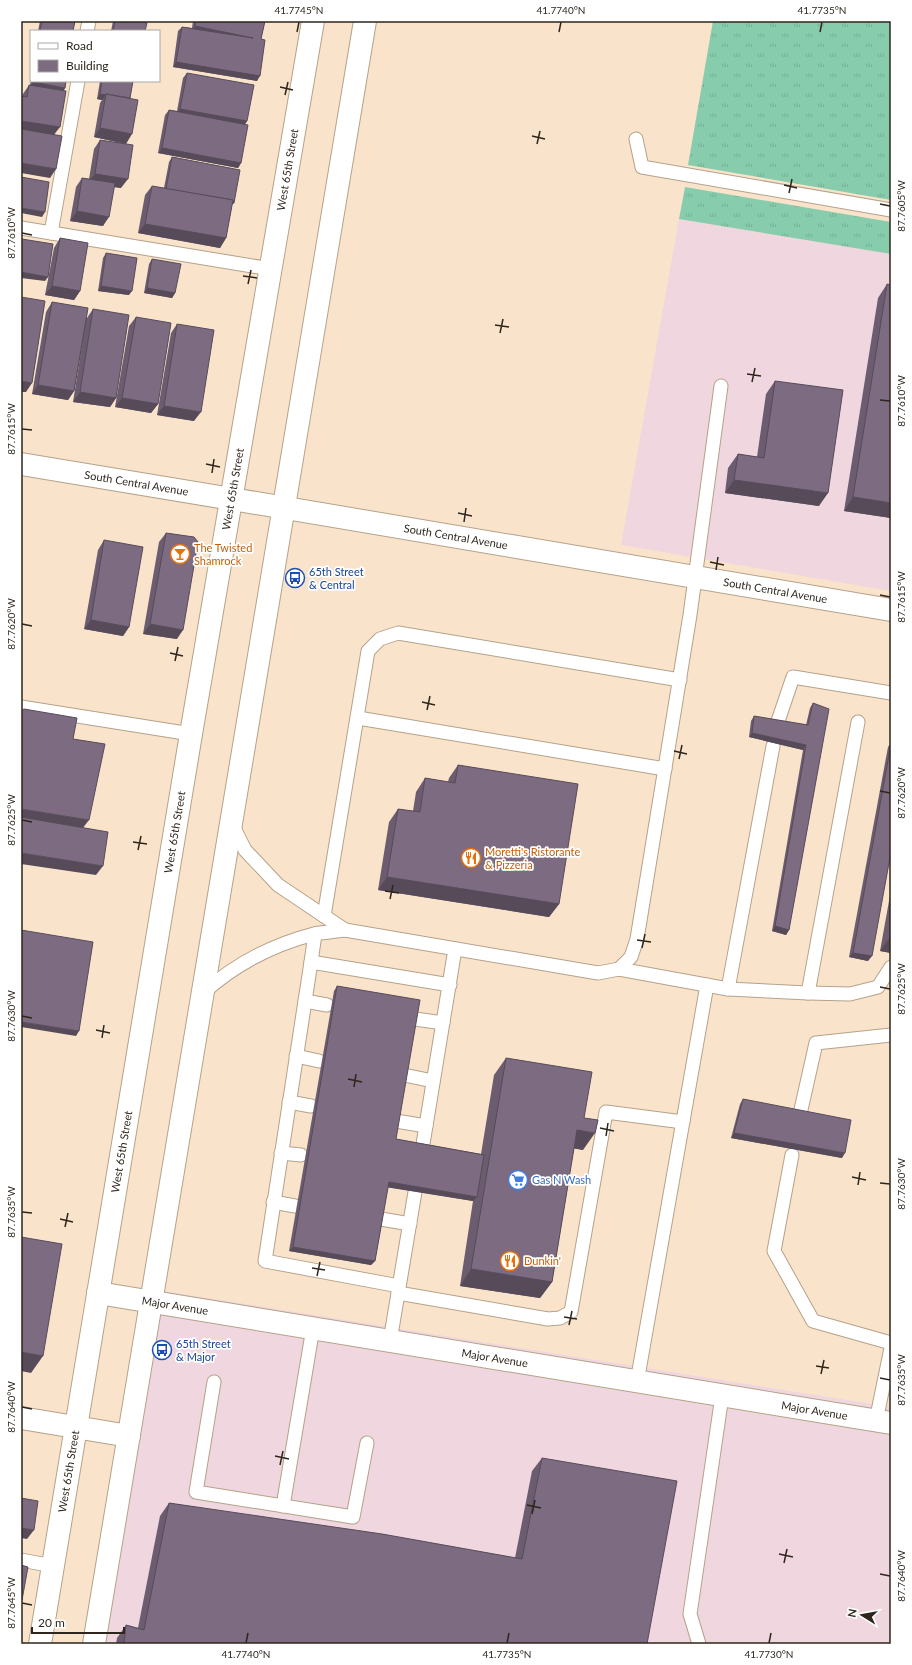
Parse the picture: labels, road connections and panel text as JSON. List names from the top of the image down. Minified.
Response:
{"streets":{"street":["West 65th Street","South Central Avenue","Major Avenue"]},"crossings":[["West 65th Street","South Central Avenue"],["West 65th Street","Major Avenue"]],"places":{"bar":["The Twisted Shamrock"],"bus stop":["65th Street & Central","65th Street & Major"],"restaurant":["Moretti's Ristorante & Pizzeria","Dunkin'"],"supermarket":["Gas N Wash"]},"legend":["Road","Building"],"scale_bar":"20 m","north":"left","coordinates":["41.7745°N","41.7740°N","41.7735°N","87.7605°W","87.7610°W","87.7615°W","87.7620°W","87.7625°W","87.7630°W","87.7635°W","87.7640°W","87.7645°W","41.7730°N"]}
